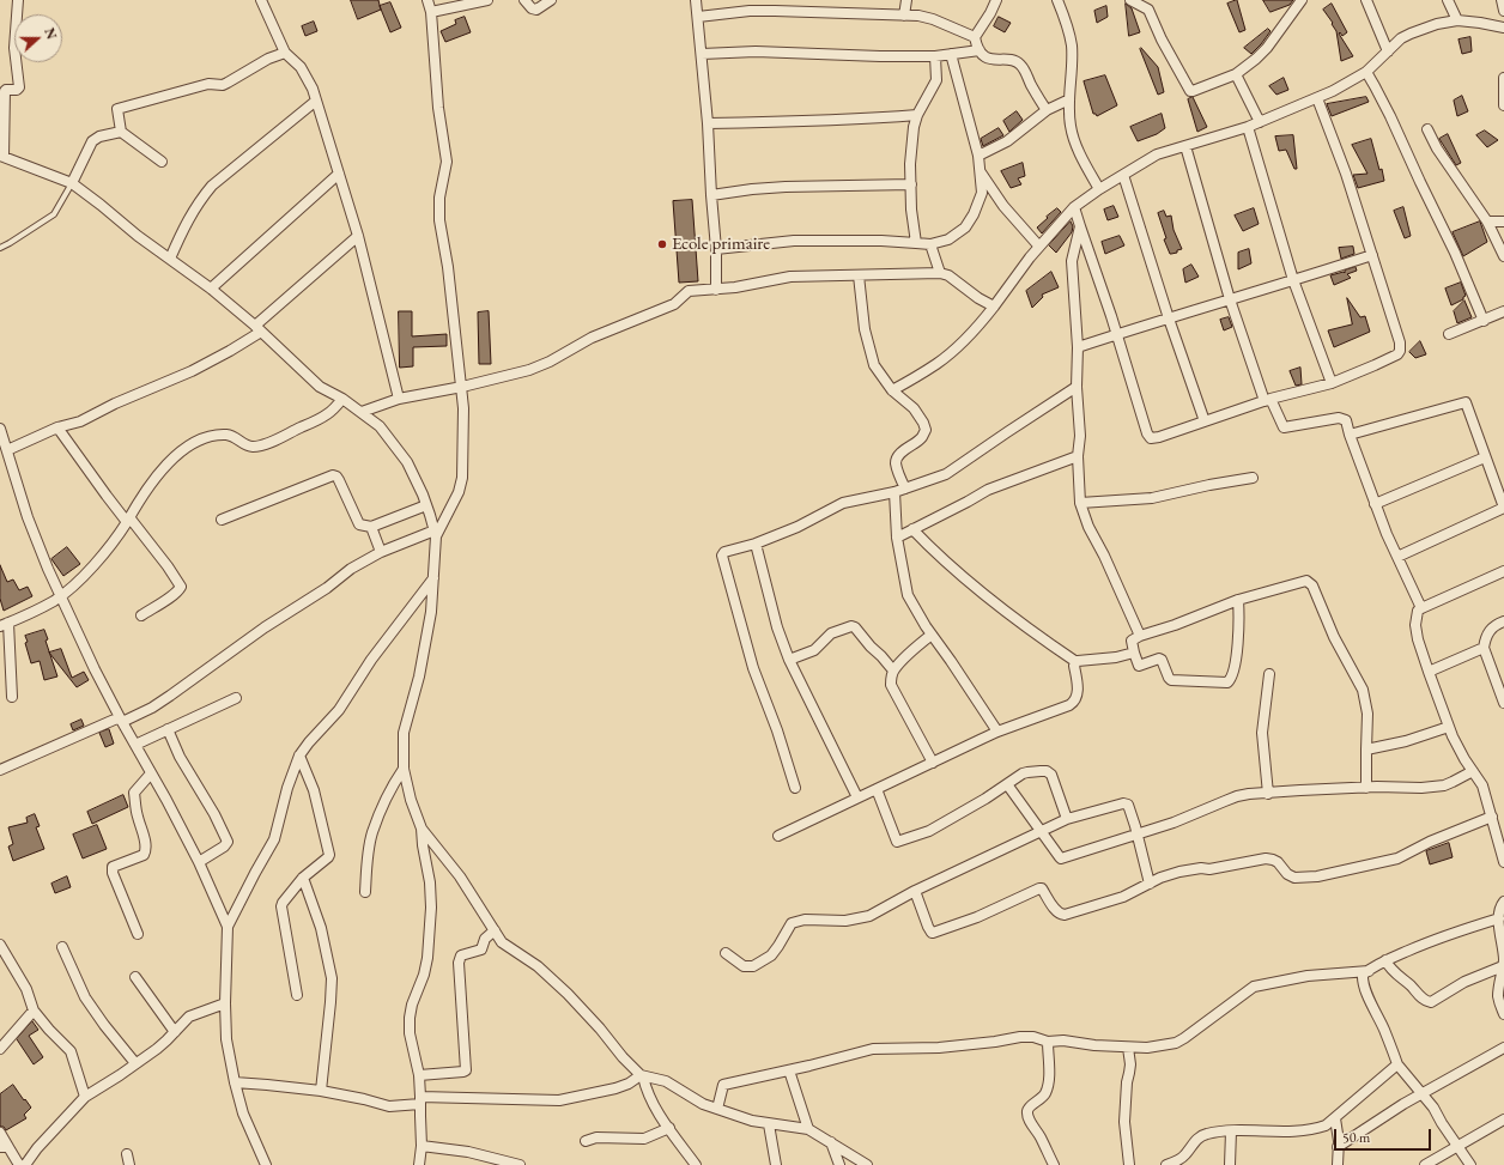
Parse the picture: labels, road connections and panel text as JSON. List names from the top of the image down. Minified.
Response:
{"places":["Ecole primaire"],"scale_bar":"50 m","north":"right"}
